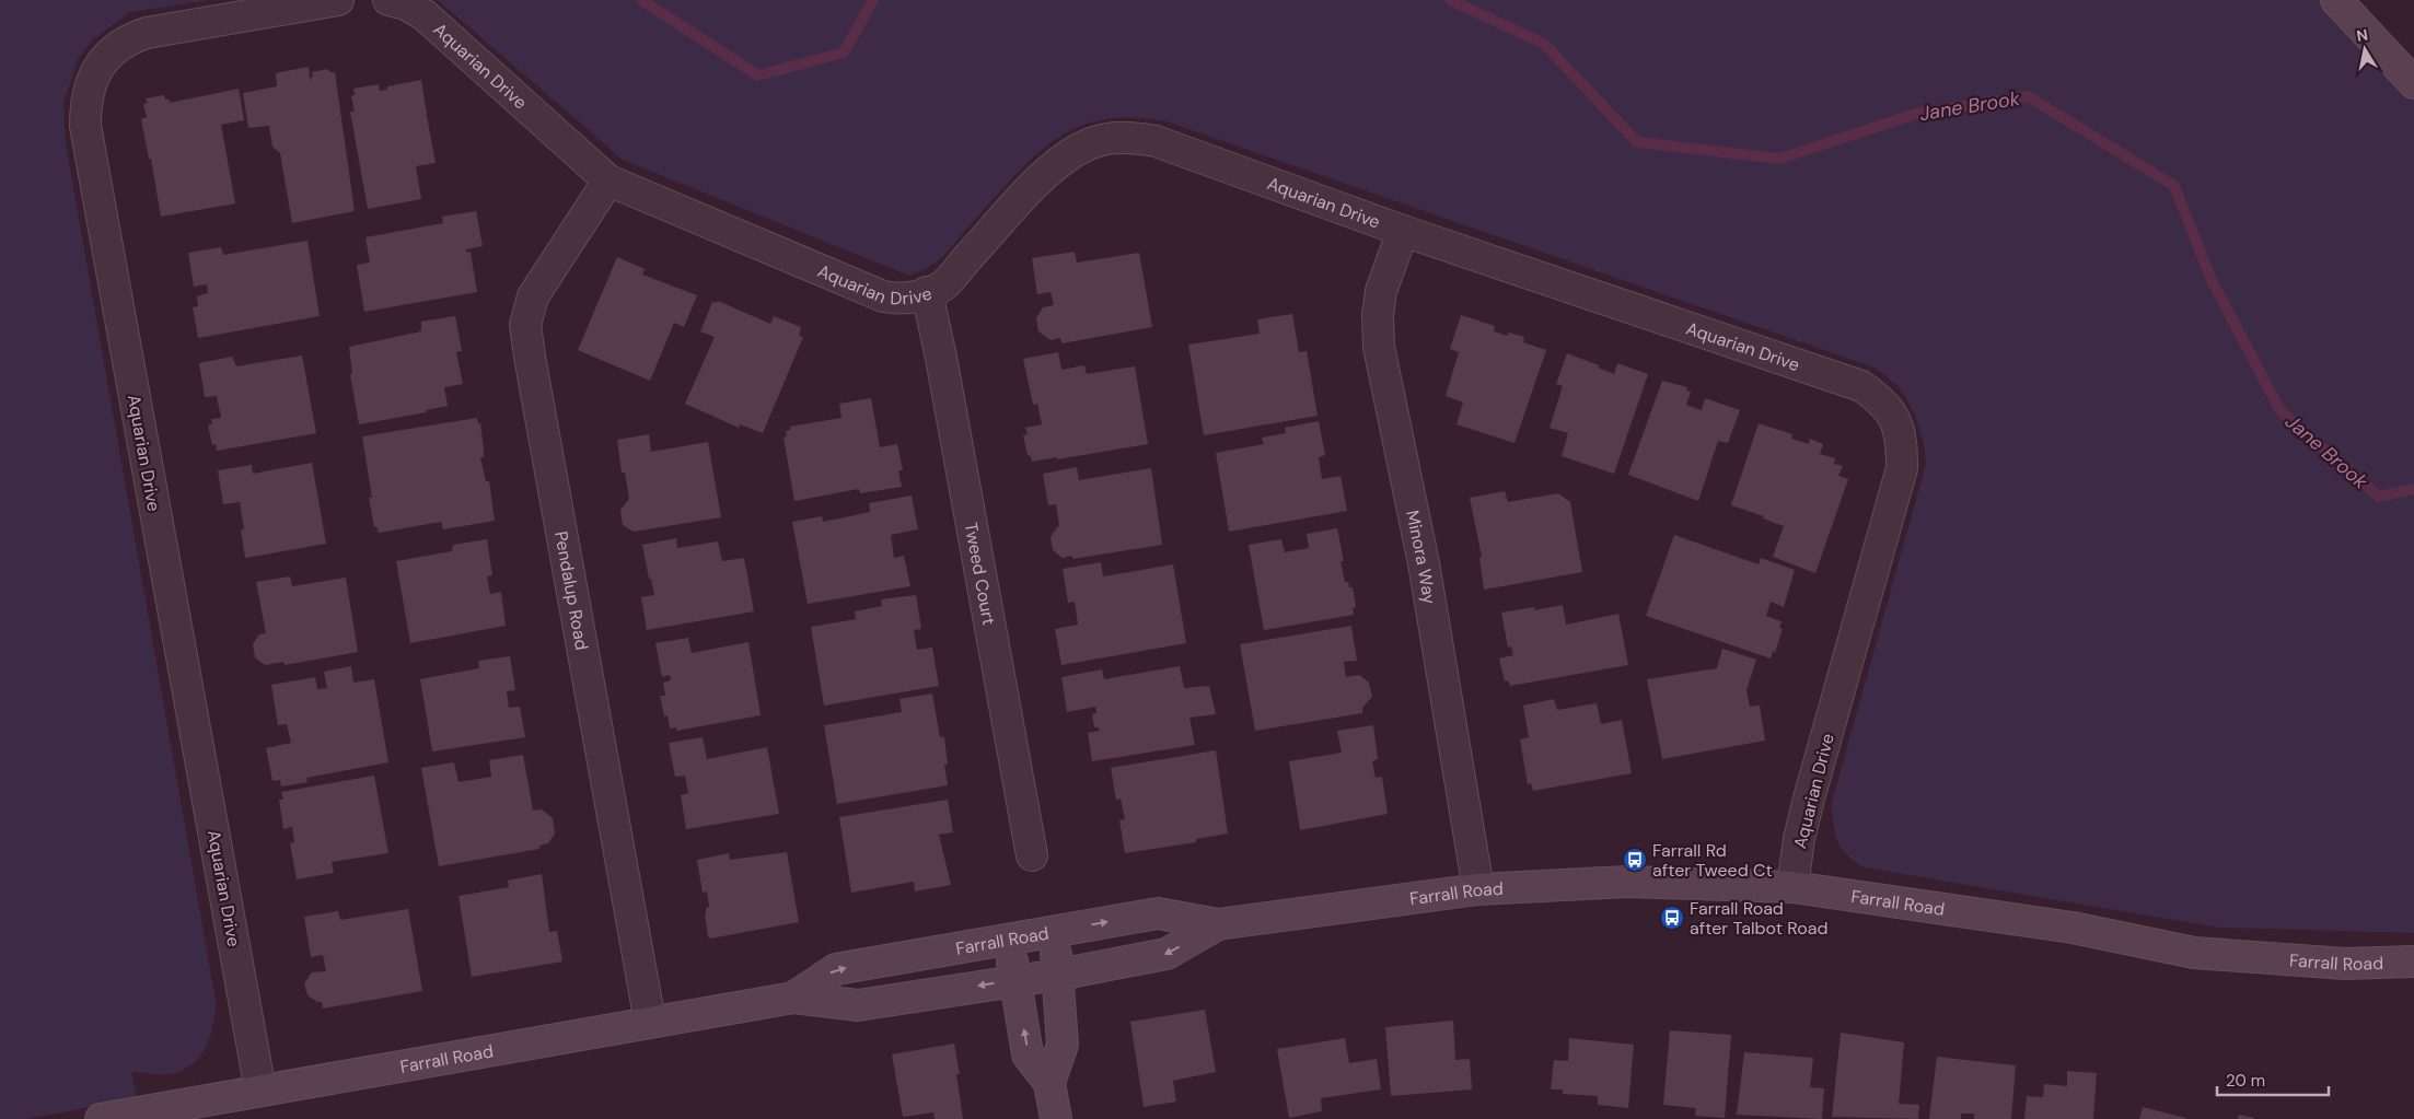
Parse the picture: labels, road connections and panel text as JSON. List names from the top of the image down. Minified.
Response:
{"streets":{"main road":["Farrall Road"],"street":["Aquarian Drive","Minora Way","Tweed Court","Pendalup Road"]},"crossings":[["Aquarian Drive","Minora Way"],["Aquarian Drive","Tweed Court"],["Aquarian Drive","Pendalup Road"],["Aquarian Drive","Farrall Road"],["Minora Way","Farrall Road"],["Pendalup Road","Farrall Road"]],"water":["Jane Brook"],"places":{"bus stop":["Farrall Rd after Tweed Ct","Farrall Road after Talbot Road"]},"scale_bar":"20 m","north":"top"}
